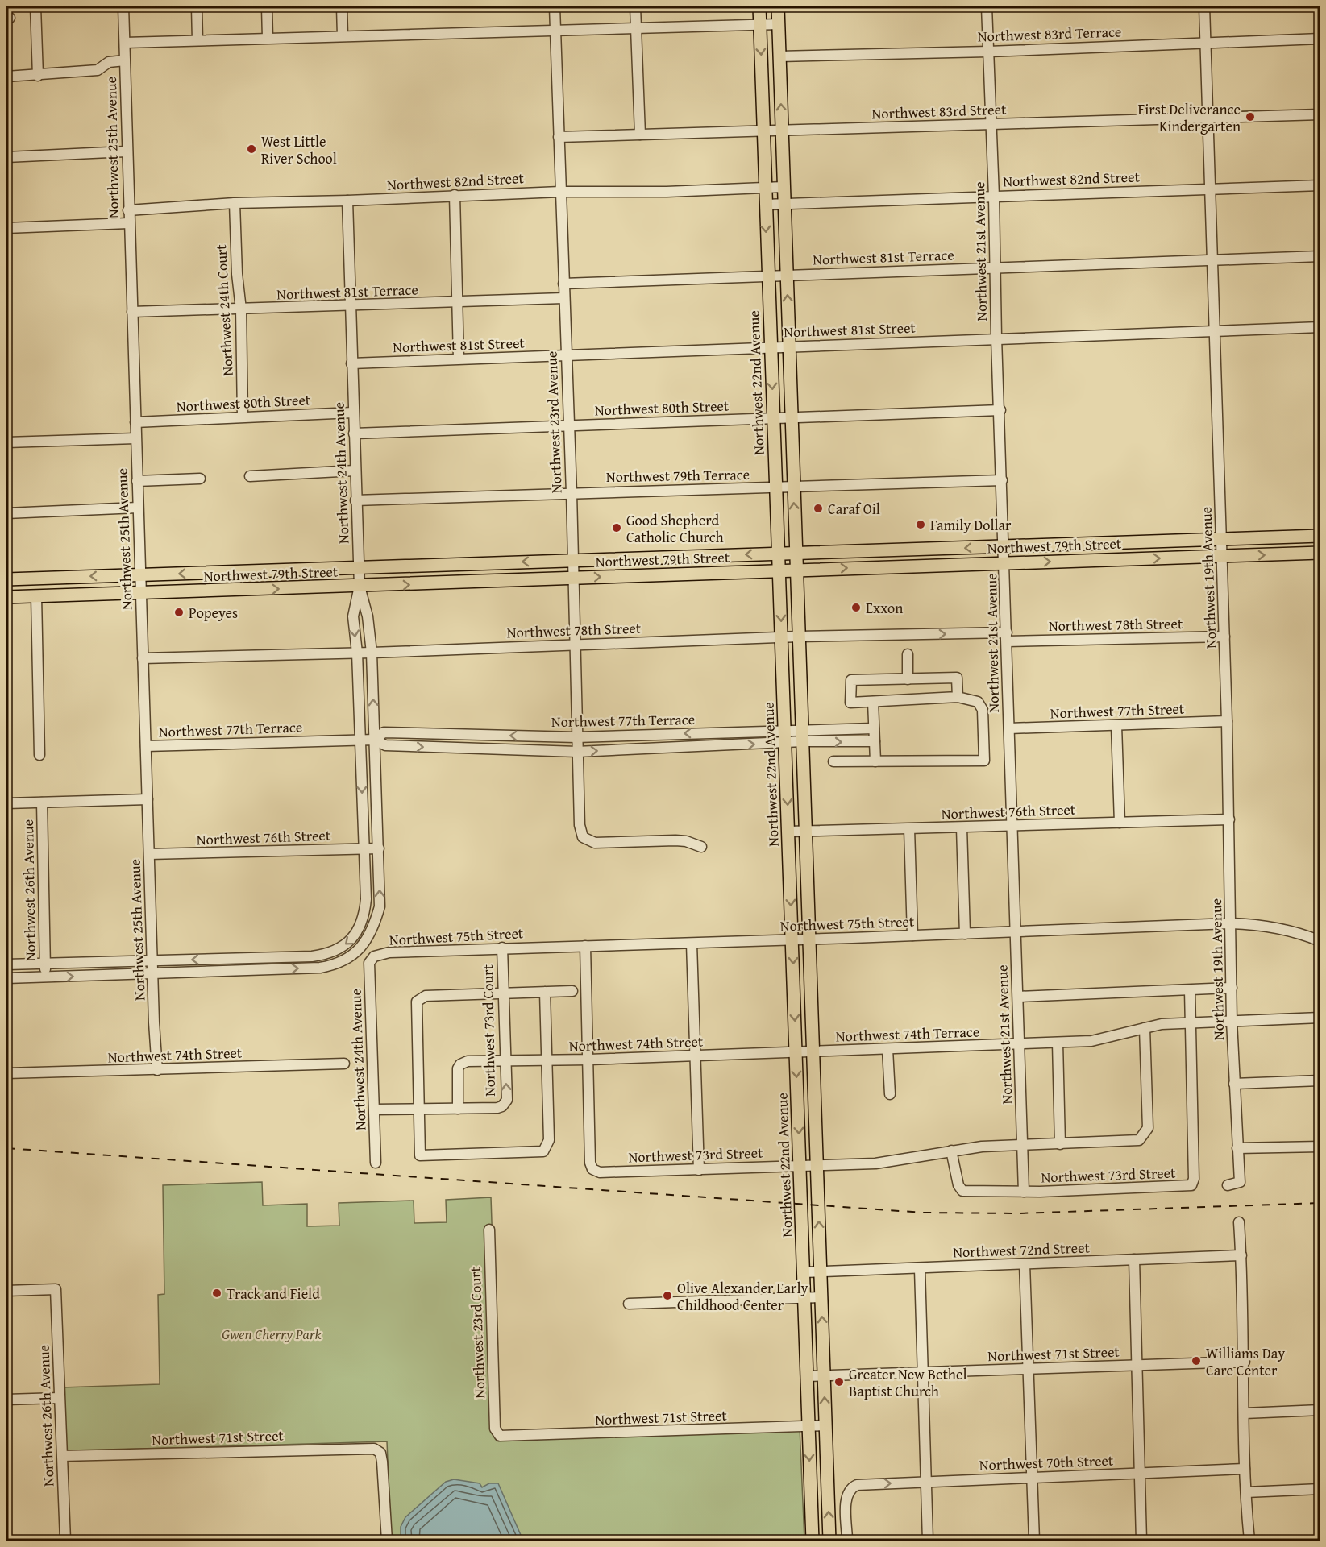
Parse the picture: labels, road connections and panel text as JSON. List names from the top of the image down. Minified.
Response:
{"streets":{"main road":["Northwest 22nd Avenue","Northwest 79th Street"],"street":["Northwest 83rd Terrace","Northwest 83rd Street","Northwest 25th Avenue","Northwest 82nd Street","Northwest 21st Avenue","Northwest 81st Terrace","Northwest 24th Court","Northwest 81st Street","Northwest 80th Street","Northwest 23rd Avenue","Northwest 24th Avenue","Northwest 79th Terrace","Northwest 19th Avenue","Northwest 78th Street","Northwest 77th Street","Northwest 77th Terrace","Northwest 76th Street","Northwest 26th Avenue","Northwest 75th Street","Northwest 73rd Court","Northwest 74th Terrace","Northwest 74th Street","Northwest 73rd Street","Northwest 72nd Street","Northwest 23rd Court","Northwest 71st Street","Northwest 70th Street"]},"crossings":[["Northwest 83rd Terrace","Northwest 21st Avenue"],["Northwest 83rd Terrace","Northwest 19th Avenue"],["Northwest 83rd Street","Northwest 21st Avenue"],["Northwest 83rd Street","Northwest 22nd Avenue"],["Northwest 83rd Street","Northwest 23rd Avenue"],["Northwest 83rd Street","Northwest 19th Avenue"],["Northwest 25th Avenue","Northwest 82nd Street"],["Northwest 25th Avenue","Northwest 81st Terrace"],["Northwest 25th Avenue","Northwest 80th Street"],["Northwest 25th Avenue","Northwest 79th Street"],["Northwest 25th Avenue","Northwest 78th Street"],["Northwest 25th Avenue","Northwest 77th Terrace"],["Northwest 25th Avenue","Northwest 76th Street"],["Northwest 25th Avenue","Northwest 74th Street"],["Northwest 82nd Street","Northwest 21st Avenue"],["Northwest 82nd Street","Northwest 24th Court"],["Northwest 82nd Street","Northwest 22nd Avenue"],["Northwest 82nd Street","Northwest 23rd Avenue"],["Northwest 82nd Street","Northwest 24th Avenue"],["Northwest 82nd Street","Northwest 19th Avenue"],["Northwest 21st Avenue","Northwest 81st Terrace"],["Northwest 21st Avenue","Northwest 81st Street"],["Northwest 21st Avenue","Northwest 80th Street"],["Northwest 21st Avenue","Northwest 79th Terrace"],["Northwest 21st Avenue","Northwest 79th Street"],["Northwest 21st Avenue","Northwest 78th Street"],["Northwest 21st Avenue","Northwest 77th Street"],["Northwest 21st Avenue","Northwest 76th Street"],["Northwest 21st Avenue","Northwest 75th Street"],["Northwest 21st Avenue","Northwest 74th Terrace"],["Northwest 21st Avenue","Northwest 73rd Street"],["Northwest 81st Terrace","Northwest 24th Court"],["Northwest 81st Terrace","Northwest 22nd Avenue"],["Northwest 81st Terrace","Northwest 23rd Avenue"],["Northwest 81st Terrace","Northwest 24th Avenue"],["Northwest 81st Terrace","Northwest 19th Avenue"],["Northwest 24th Court","Northwest 80th Street"],["Northwest 81st Street","Northwest 22nd Avenue"],["Northwest 81st Street","Northwest 23rd Avenue"],["Northwest 81st Street","Northwest 24th Avenue"],["Northwest 81st Street","Northwest 19th Avenue"],["Northwest 22nd Avenue","Northwest 80th Street"],["Northwest 22nd Avenue","Northwest 79th Terrace"],["Northwest 22nd Avenue","Northwest 79th Street"],["Northwest 22nd Avenue","Northwest 78th Street"],["Northwest 22nd Avenue","Northwest 77th Terrace"],["Northwest 22nd Avenue","Northwest 76th Street"],["Northwest 22nd Avenue","Northwest 75th Street"],["Northwest 22nd Avenue","Northwest 74th Street"],["Northwest 22nd Avenue","Northwest 73rd Street"],["Northwest 22nd Avenue","Northwest 72nd Street"],["Northwest 22nd Avenue","Northwest 71st Street"],["Northwest 80th Street","Northwest 23rd Avenue"],["Northwest 80th Street","Northwest 24th Avenue"],["Northwest 23rd Avenue","Northwest 79th Terrace"],["Northwest 23rd Avenue","Northwest 79th Street"],["Northwest 23rd Avenue","Northwest 78th Street"],["Northwest 23rd Avenue","Northwest 77th Terrace"],["Northwest 24th Avenue","Northwest 79th Terrace"],["Northwest 24th Avenue","Northwest 79th Street"],["Northwest 24th Avenue","Northwest 78th Street"],["Northwest 24th Avenue","Northwest 77th Terrace"],["Northwest 24th Avenue","Northwest 76th Street"],["Northwest 24th Avenue","Northwest 75th Street"],["Northwest 79th Street","Northwest 19th Avenue"],["Northwest 19th Avenue","Northwest 78th Street"],["Northwest 19th Avenue","Northwest 77th Street"],["Northwest 19th Avenue","Northwest 76th Street"],["Northwest 19th Avenue","Northwest 75th Street"],["Northwest 19th Avenue","Northwest 74th Terrace"],["Northwest 26th Avenue","Northwest 71st Street"],["Northwest 75th Street","Northwest 73rd Court"],["Northwest 73rd Court","Northwest 74th Street"],["Northwest 74th Terrace","Northwest 74th Street"],["Northwest 74th Terrace","Northwest 73rd Street"],["Northwest 74th Street","Northwest 73rd Street"],["Northwest 23rd Court","Northwest 71st Street"]],"parks":["Gwen Cherry Park"],"places":["First Deliverance Kindergarten","West Little River School","Caraf Oil","Family Dollar","Good Shepherd Catholic Church","Exxon","Popeyes","Track and Field","Olive Alexander Early Childhood Center","Williams Day Care Center","Greater New Bethel Baptist Church"]}
